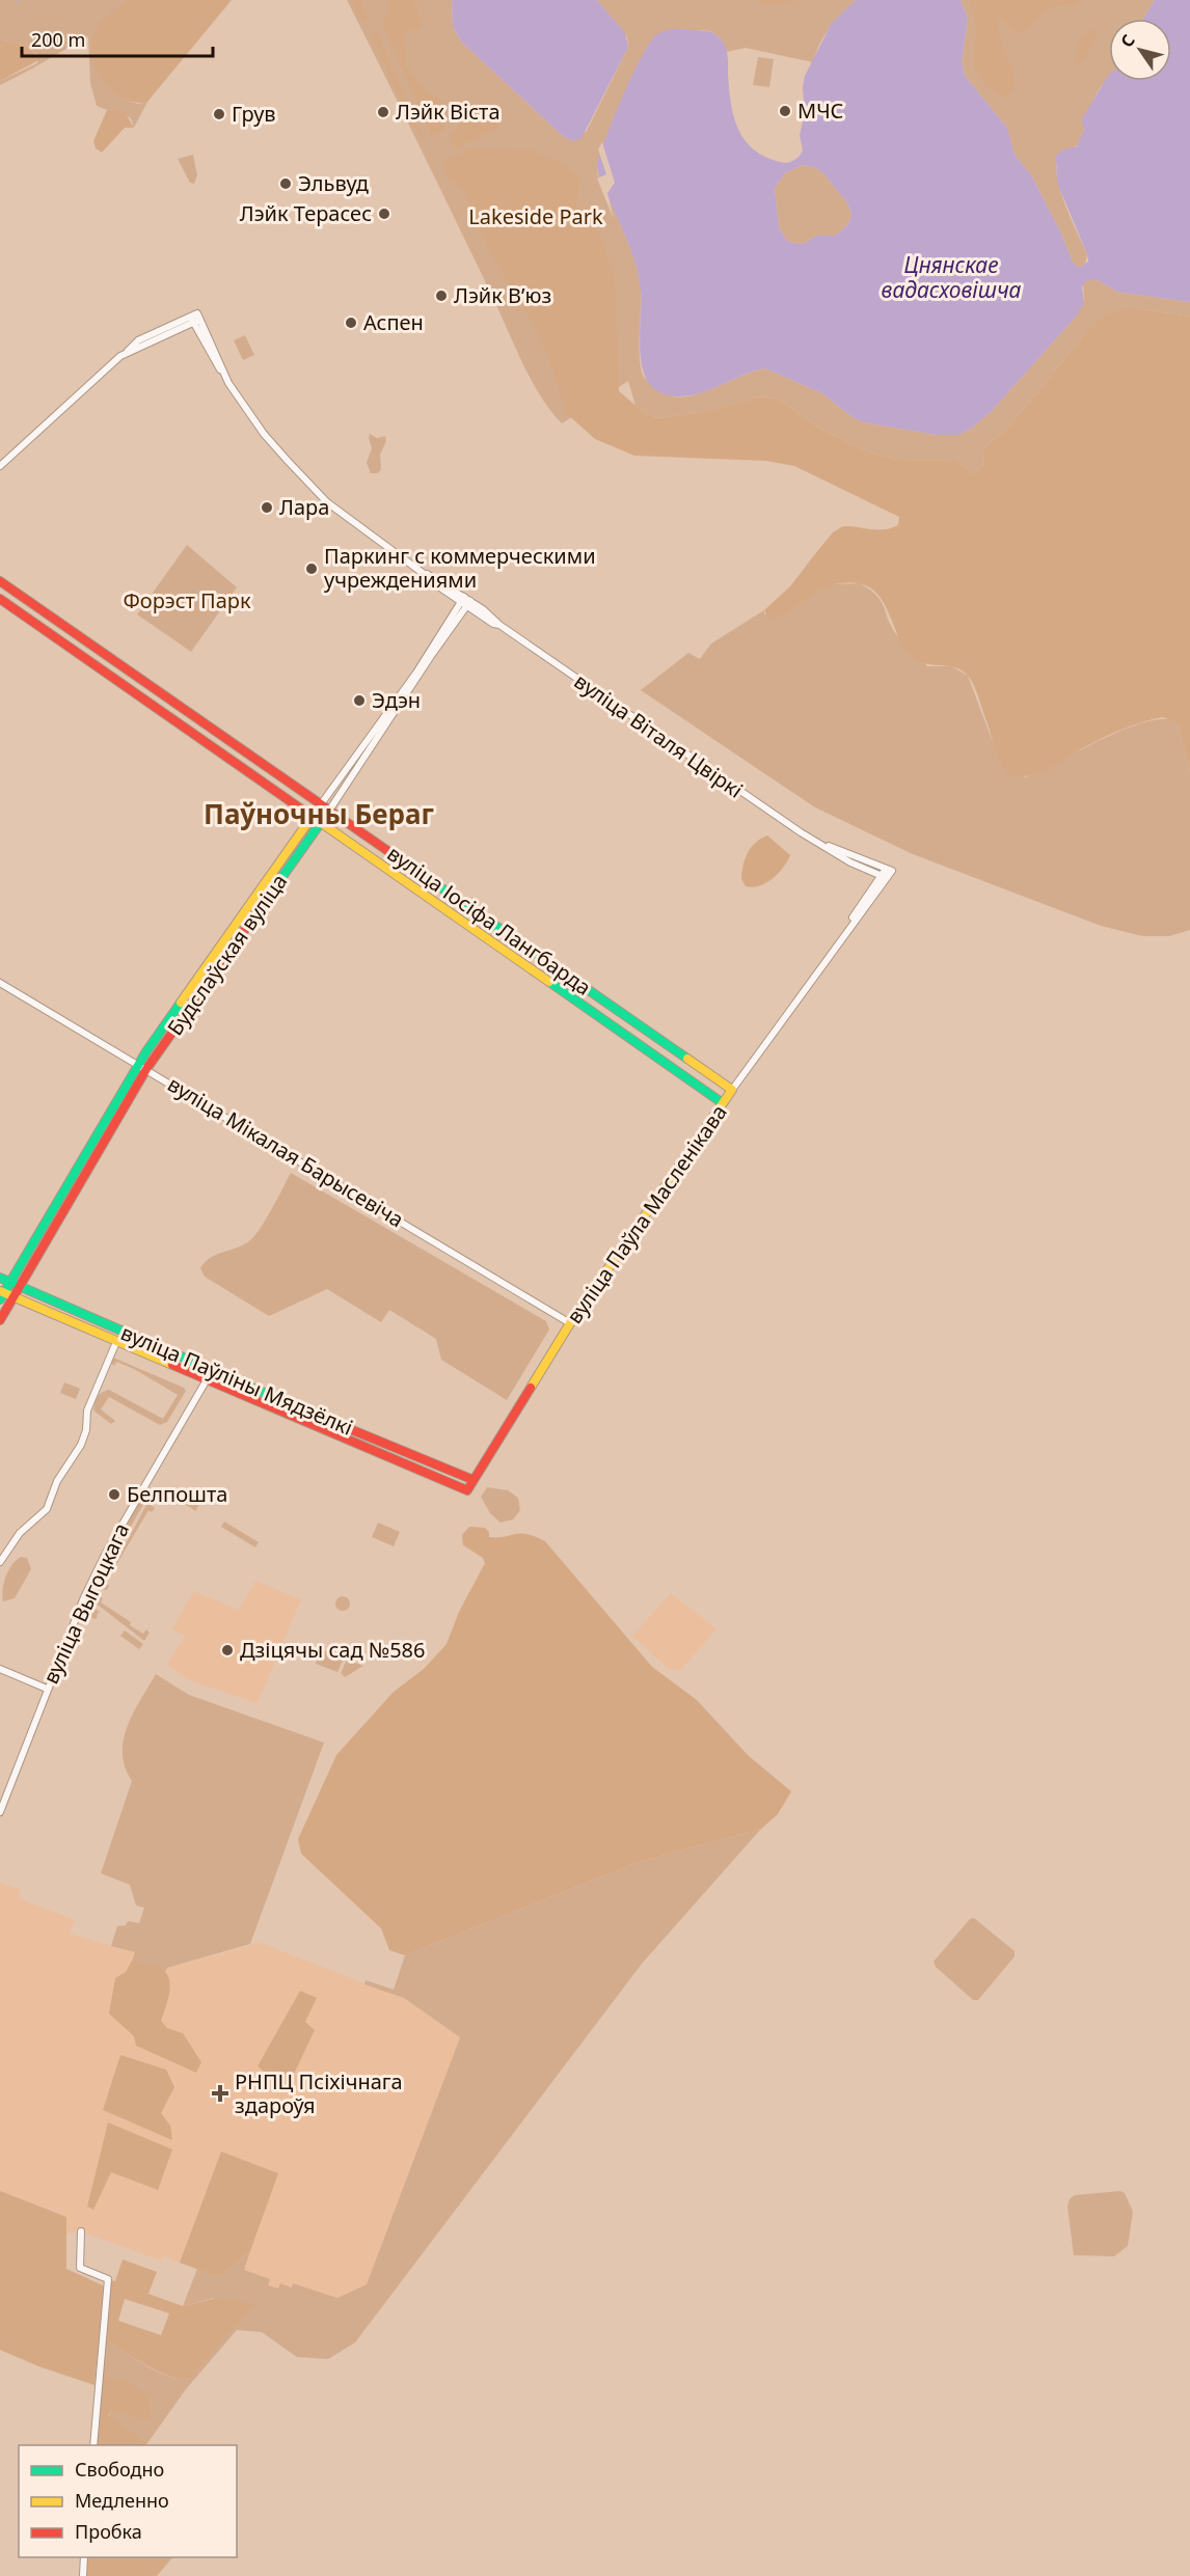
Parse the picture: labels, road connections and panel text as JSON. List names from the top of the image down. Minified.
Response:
{"streets":{"street":["вуліца Віталя Цвіркі","вуліца Іосіфа Лангбарда","Будслаўская вуліца","вуліца Мікалая Барысевіча","вуліца Паўла Масленікава","вуліца Паўліны Мядзёлкі","вуліца Выгоцкага"]},"crossings":[["вуліца Віталя Цвіркі","Будслаўская вуліца"],["вуліца Віталя Цвіркі","вуліца Паўла Масленікава"],["вуліца Іосіфа Лангбарда","Будслаўская вуліца"],["вуліца Іосіфа Лангбарда","вуліца Паўла Масленікава"],["Будслаўская вуліца","вуліца Мікалая Барысевіча"],["Будслаўская вуліца","вуліца Паўліны Мядзёлкі"],["вуліца Мікалая Барысевіча","вуліца Паўла Масленікава"],["вуліца Паўла Масленікава","вуліца Паўліны Мядзёлкі"],["вуліца Паўліны Мядзёлкі","вуліца Выгоцкага"]],"districts":["Паўночны Бераг"],"water":["Цнянскае вадасховішча"],"parks":["Lakeside Park","Форэст Парк"],"places":{"other":["МЧС","Лэйк Вiста","Грув","Эльвуд","Лэйк Терасес","Лэйк В’юз","Аспен","Лара","Паркинг с коммерческими учреждениями","Эдэн","Белпошта","Дзіцячы сад №586"],"health":["РНПЦ Псіхічнага здароўя"]},"legend":["Свободно","Медленно","Пробка"],"scale_bar":"200 m","north":"top left"}
